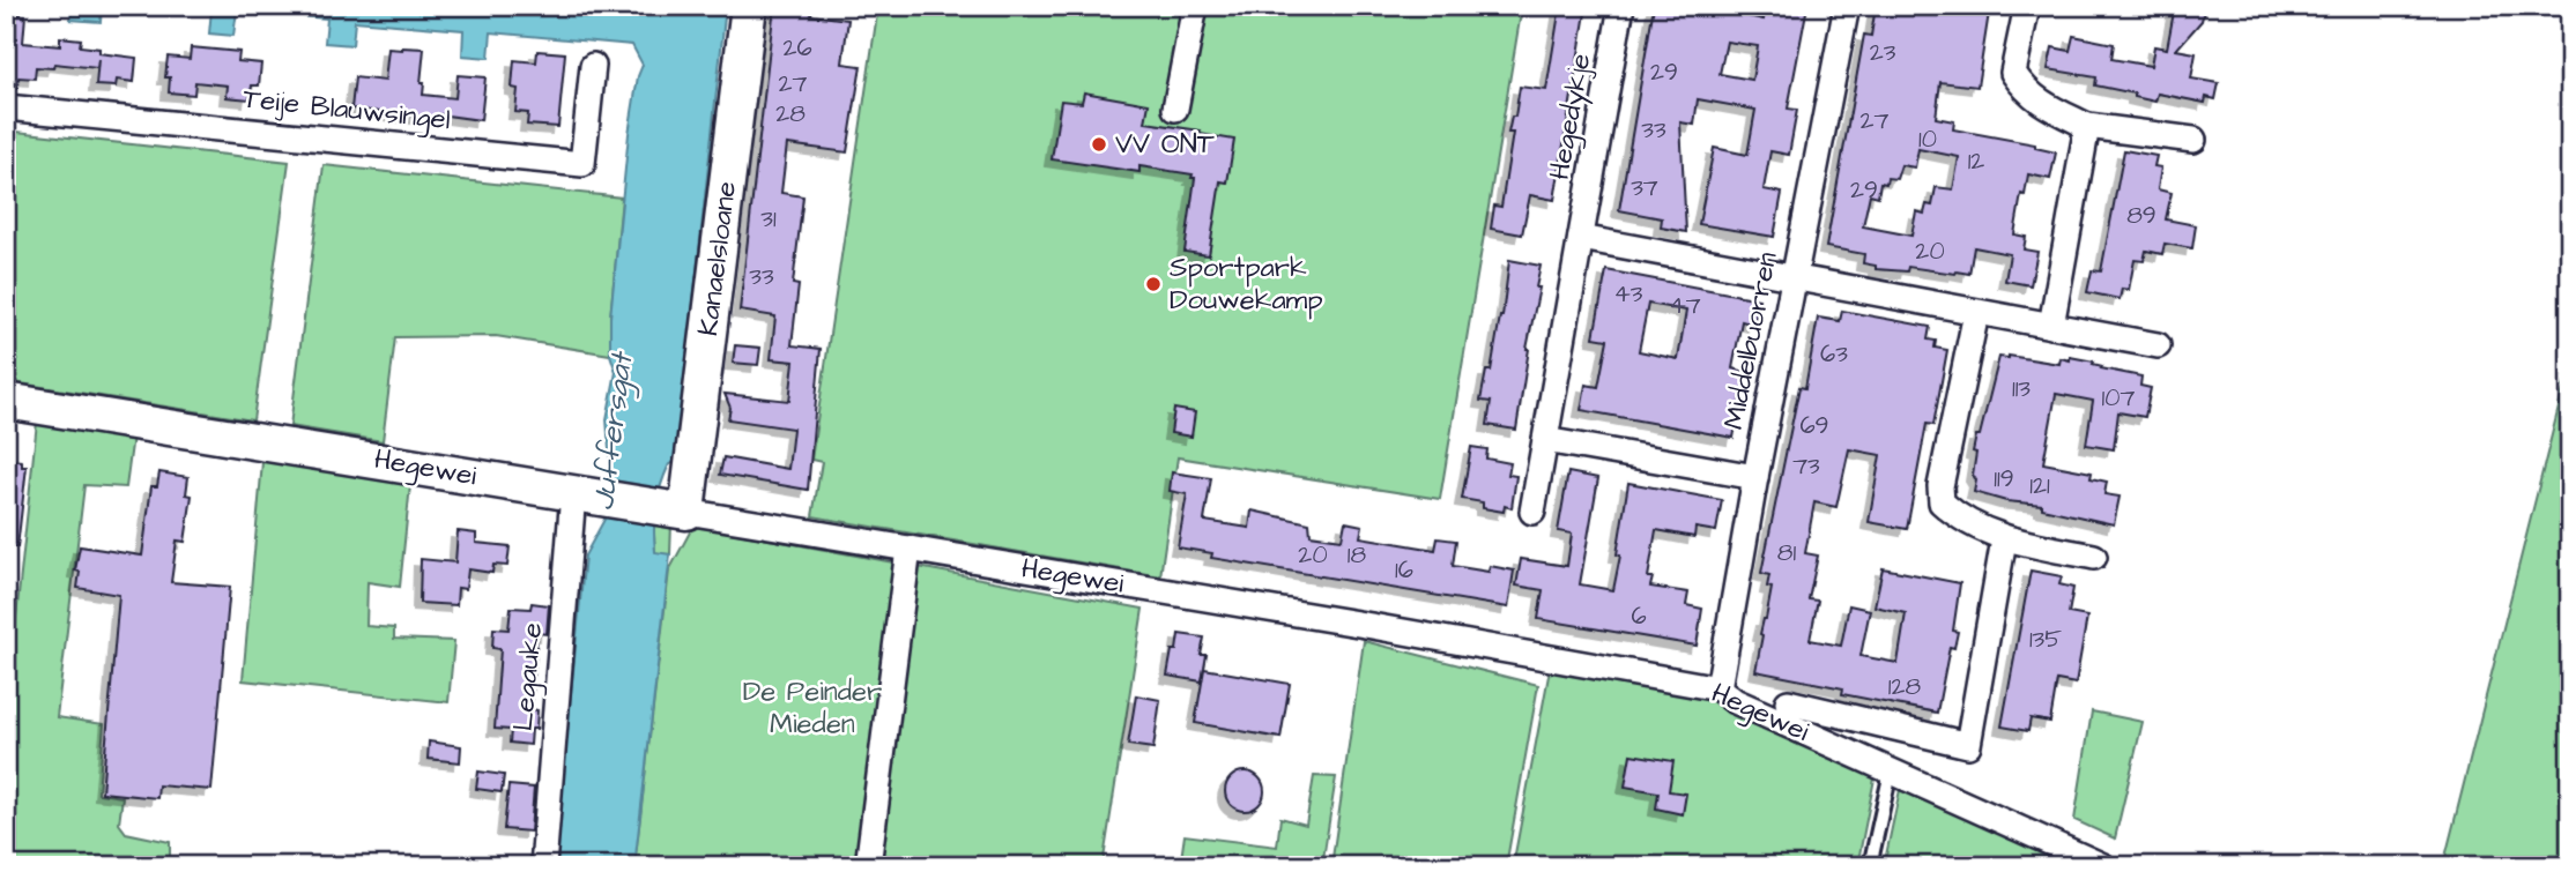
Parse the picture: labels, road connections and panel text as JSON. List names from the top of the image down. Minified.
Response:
{"streets":{"street":["Teije Blauwsingel","Hegedykje","Kanaelsloane","Middelbuorren","Hegewei","Legauke"]},"crossings":[["Kanaelsloane","Hegewei"],["Middelbuorren","Hegewei"],["Hegewei","Legauke"]],"water":["Juffersgat"],"parks":["De Peinder Mieden"],"places":["VV ONT","Sportpark Douwekamp"],"house_numbers":["26","23","29","27","28","27","33","10","12","37","29","89","31","20","33","43","47","63","113","107","69","73","119","121","81","20","18","16","6","135","128"]}
